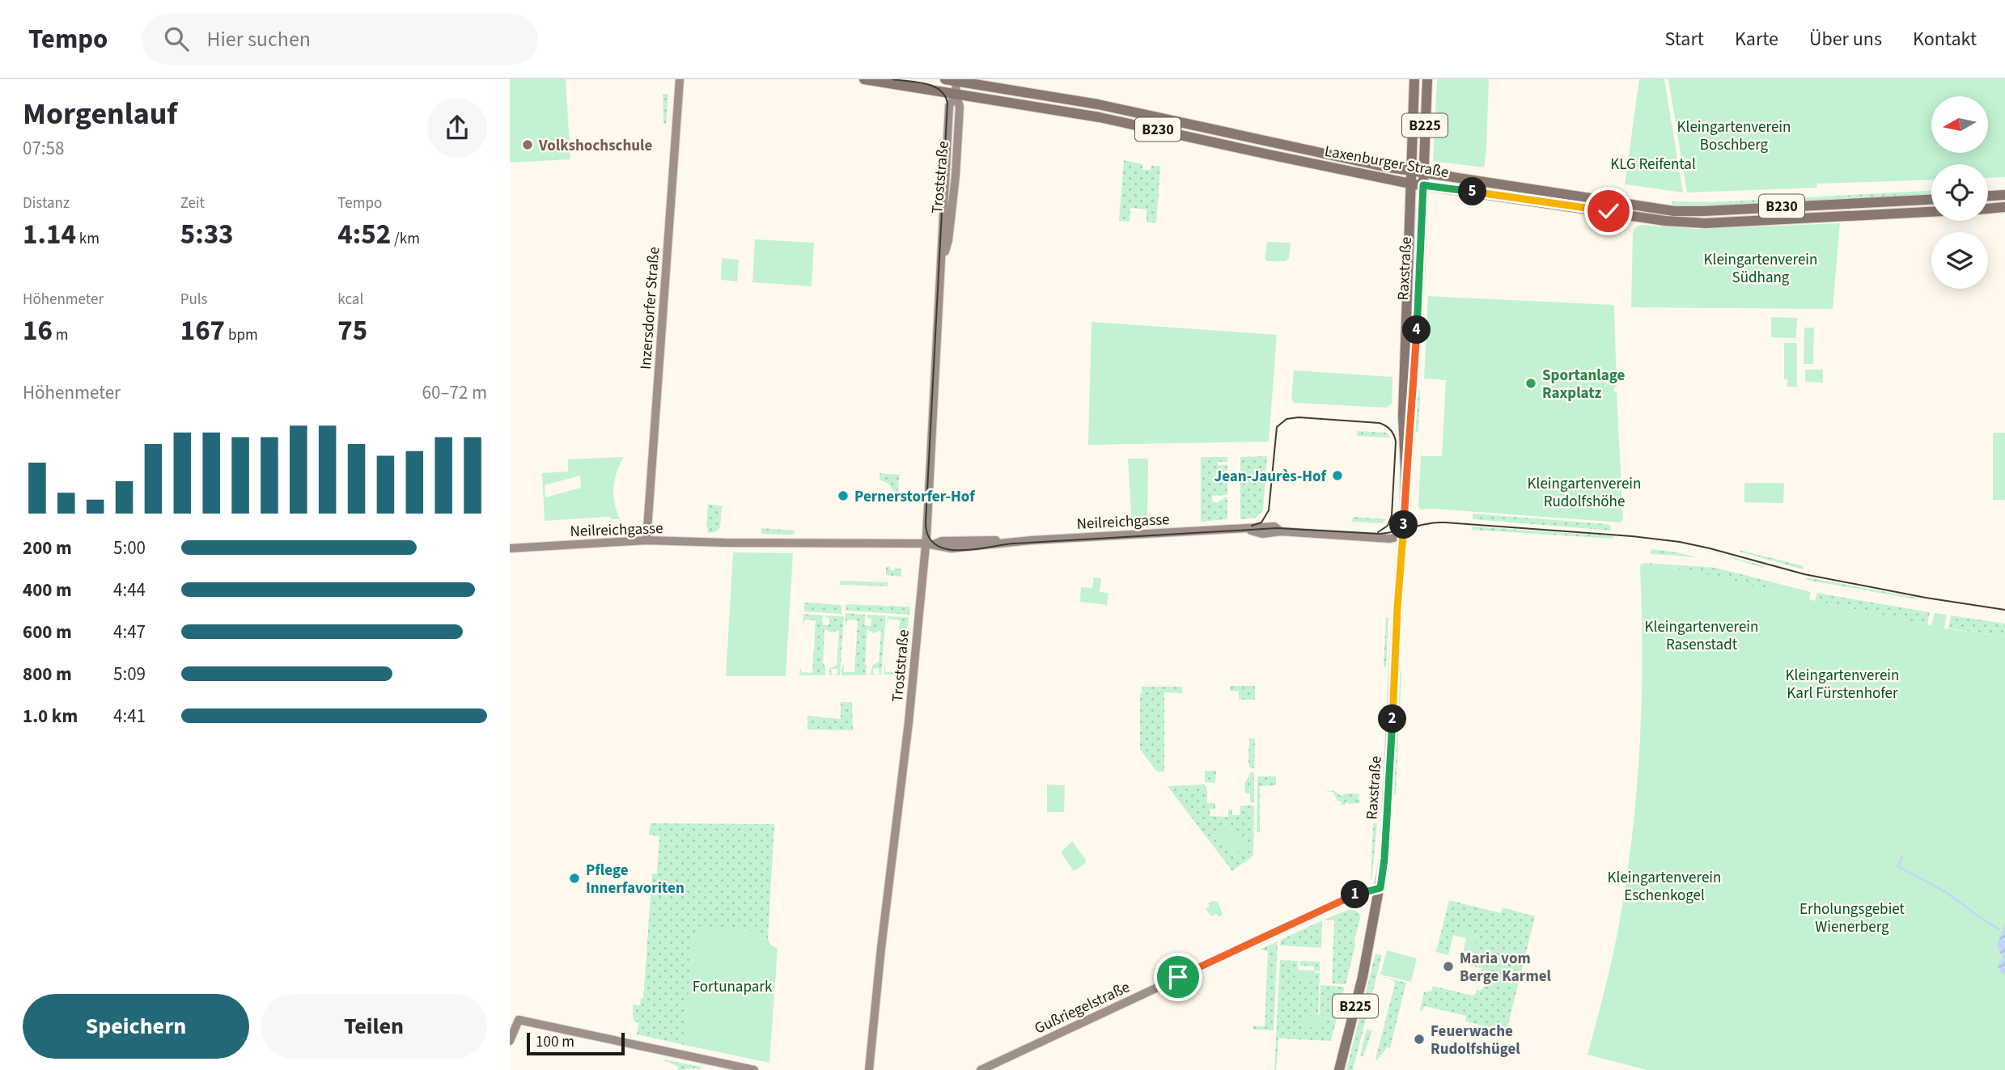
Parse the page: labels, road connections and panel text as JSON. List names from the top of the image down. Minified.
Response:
{"streets":{"main road":["B225","B230","Laxenburger Straße","Raxstraße"],"street":["Troststraße","Inzersdorfer Straße","Neilreichgasse","Gußriegelstraße"]},"crossings":[["B225","Laxenburger Straße"],["B225","Raxstraße"],["Laxenburger Straße","Troststraße"],["Laxenburger Straße","Raxstraße"],["Troststraße","Neilreichgasse"],["Raxstraße","Neilreichgasse"],["Raxstraße","Gußriegelstraße"],["Inzersdorfer Straße","Neilreichgasse"]],"parks":["Kleingartenverein Boschberg","KLG Reifental","Kleingartenverein Südhang","Kleingartenverein Rudolfshöhe","Kleingartenverein Rasenstadt","Kleingartenverein Karl Fürstenhofer","Kleingartenverein Eschenkogel","Erholungsgebiet Wienerberg","Fortunapark"],"places":["Volkshochschule","Sportanlage Raxplatz","Jean-Jaurès-Hof","Pernerstorfer-Hof","Pflege Innerfavoriten","Maria vom Berge Karmel","Feuerwache Rudolfshügel"],"scale_bar":"100 m","north":"left","page":{"header":"Tempo","search":"Hier suchen","nav":["Start","Karte","Über uns","Kontakt"],"heading":["Morgenlauf","07:58"],"stats":[["Distanz","1.14 km"],["Zeit","5:33"],["Tempo","4:52 /km"],["Höhenmeter","16 m"],["Puls","167 bpm"],["kcal","75"]],"pins":["5","4","3","2","1"],"chart":["Höhenmeter","60–72 m"],"list":[{"name":"200 m","note":"5:00"},{"name":"400 m","note":"4:44"},{"name":"600 m","note":"4:47"},{"name":"800 m","note":"5:09"},{"name":"1.0 km","note":"4:41"}],"buttons":["Speichern","Teilen"],"scale":"100 m"}}
